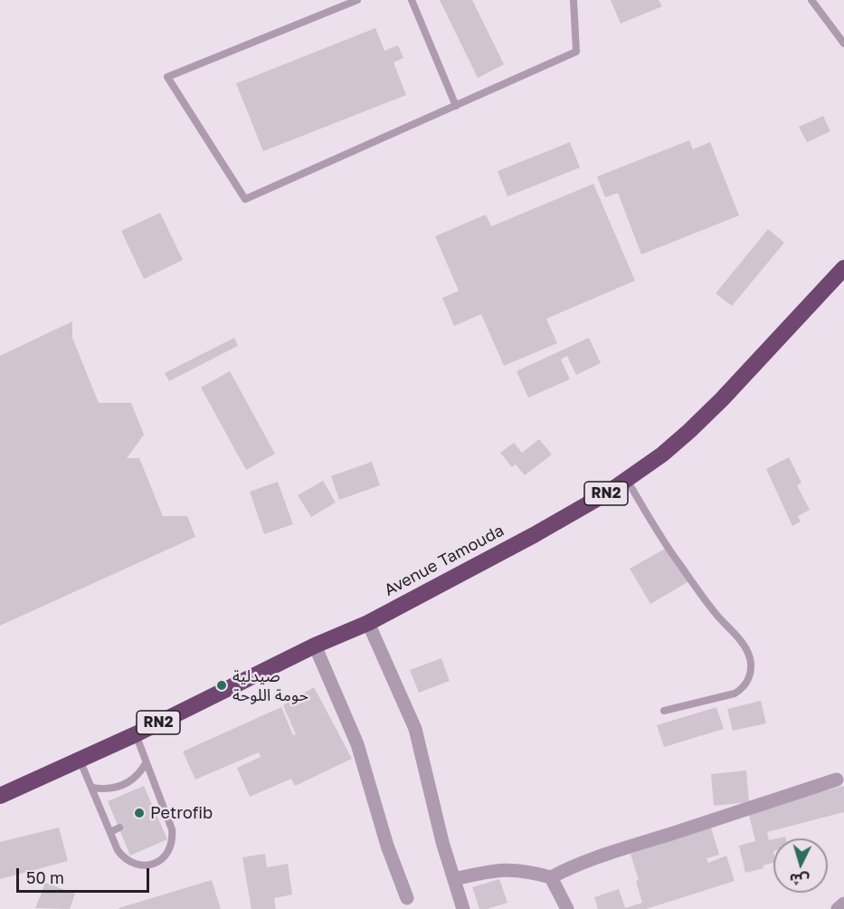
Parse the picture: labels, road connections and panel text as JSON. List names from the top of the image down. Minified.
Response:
{"streets":{"highway":["RN2","Avenue Tamouda"]},"places":["صيدلية حومة اللوحة","Petrofib"],"scale_bar":"50 m","north":"bottom"}
